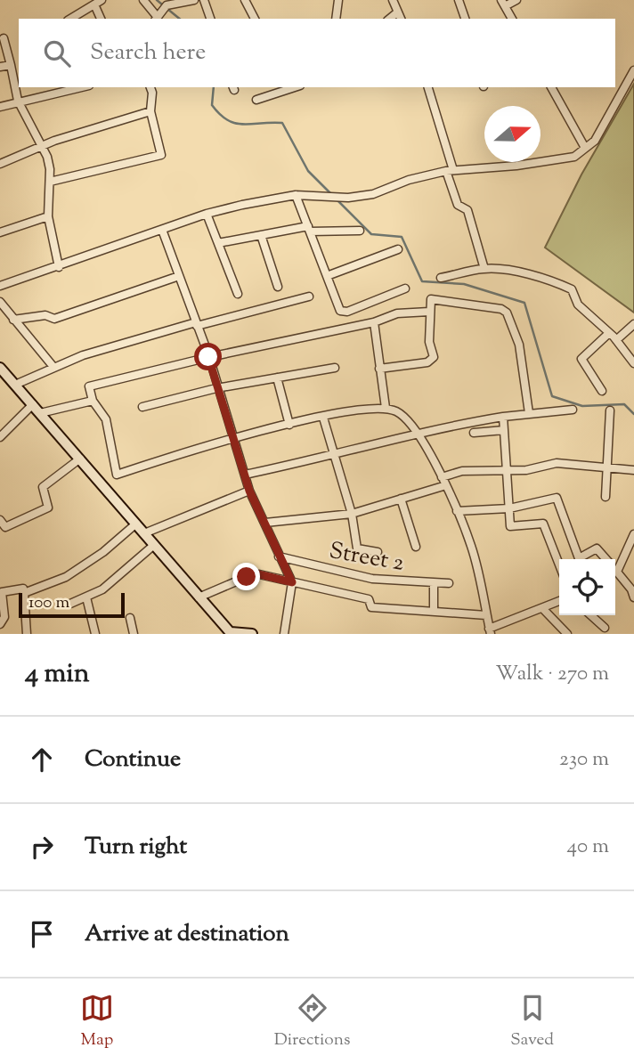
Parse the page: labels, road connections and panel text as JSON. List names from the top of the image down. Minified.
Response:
{"streets":{"street":["Street 2"]},"scale_bar":"100 m","north":"right","page":{"search":"Search here","scale":"100 m","heading":["4 min","Walk · 270 m"],"list":[["Continue","230 m"],["Turn right","40 m"],"Arrive at destination"],"nav":["Map","Directions","Saved"]}}
